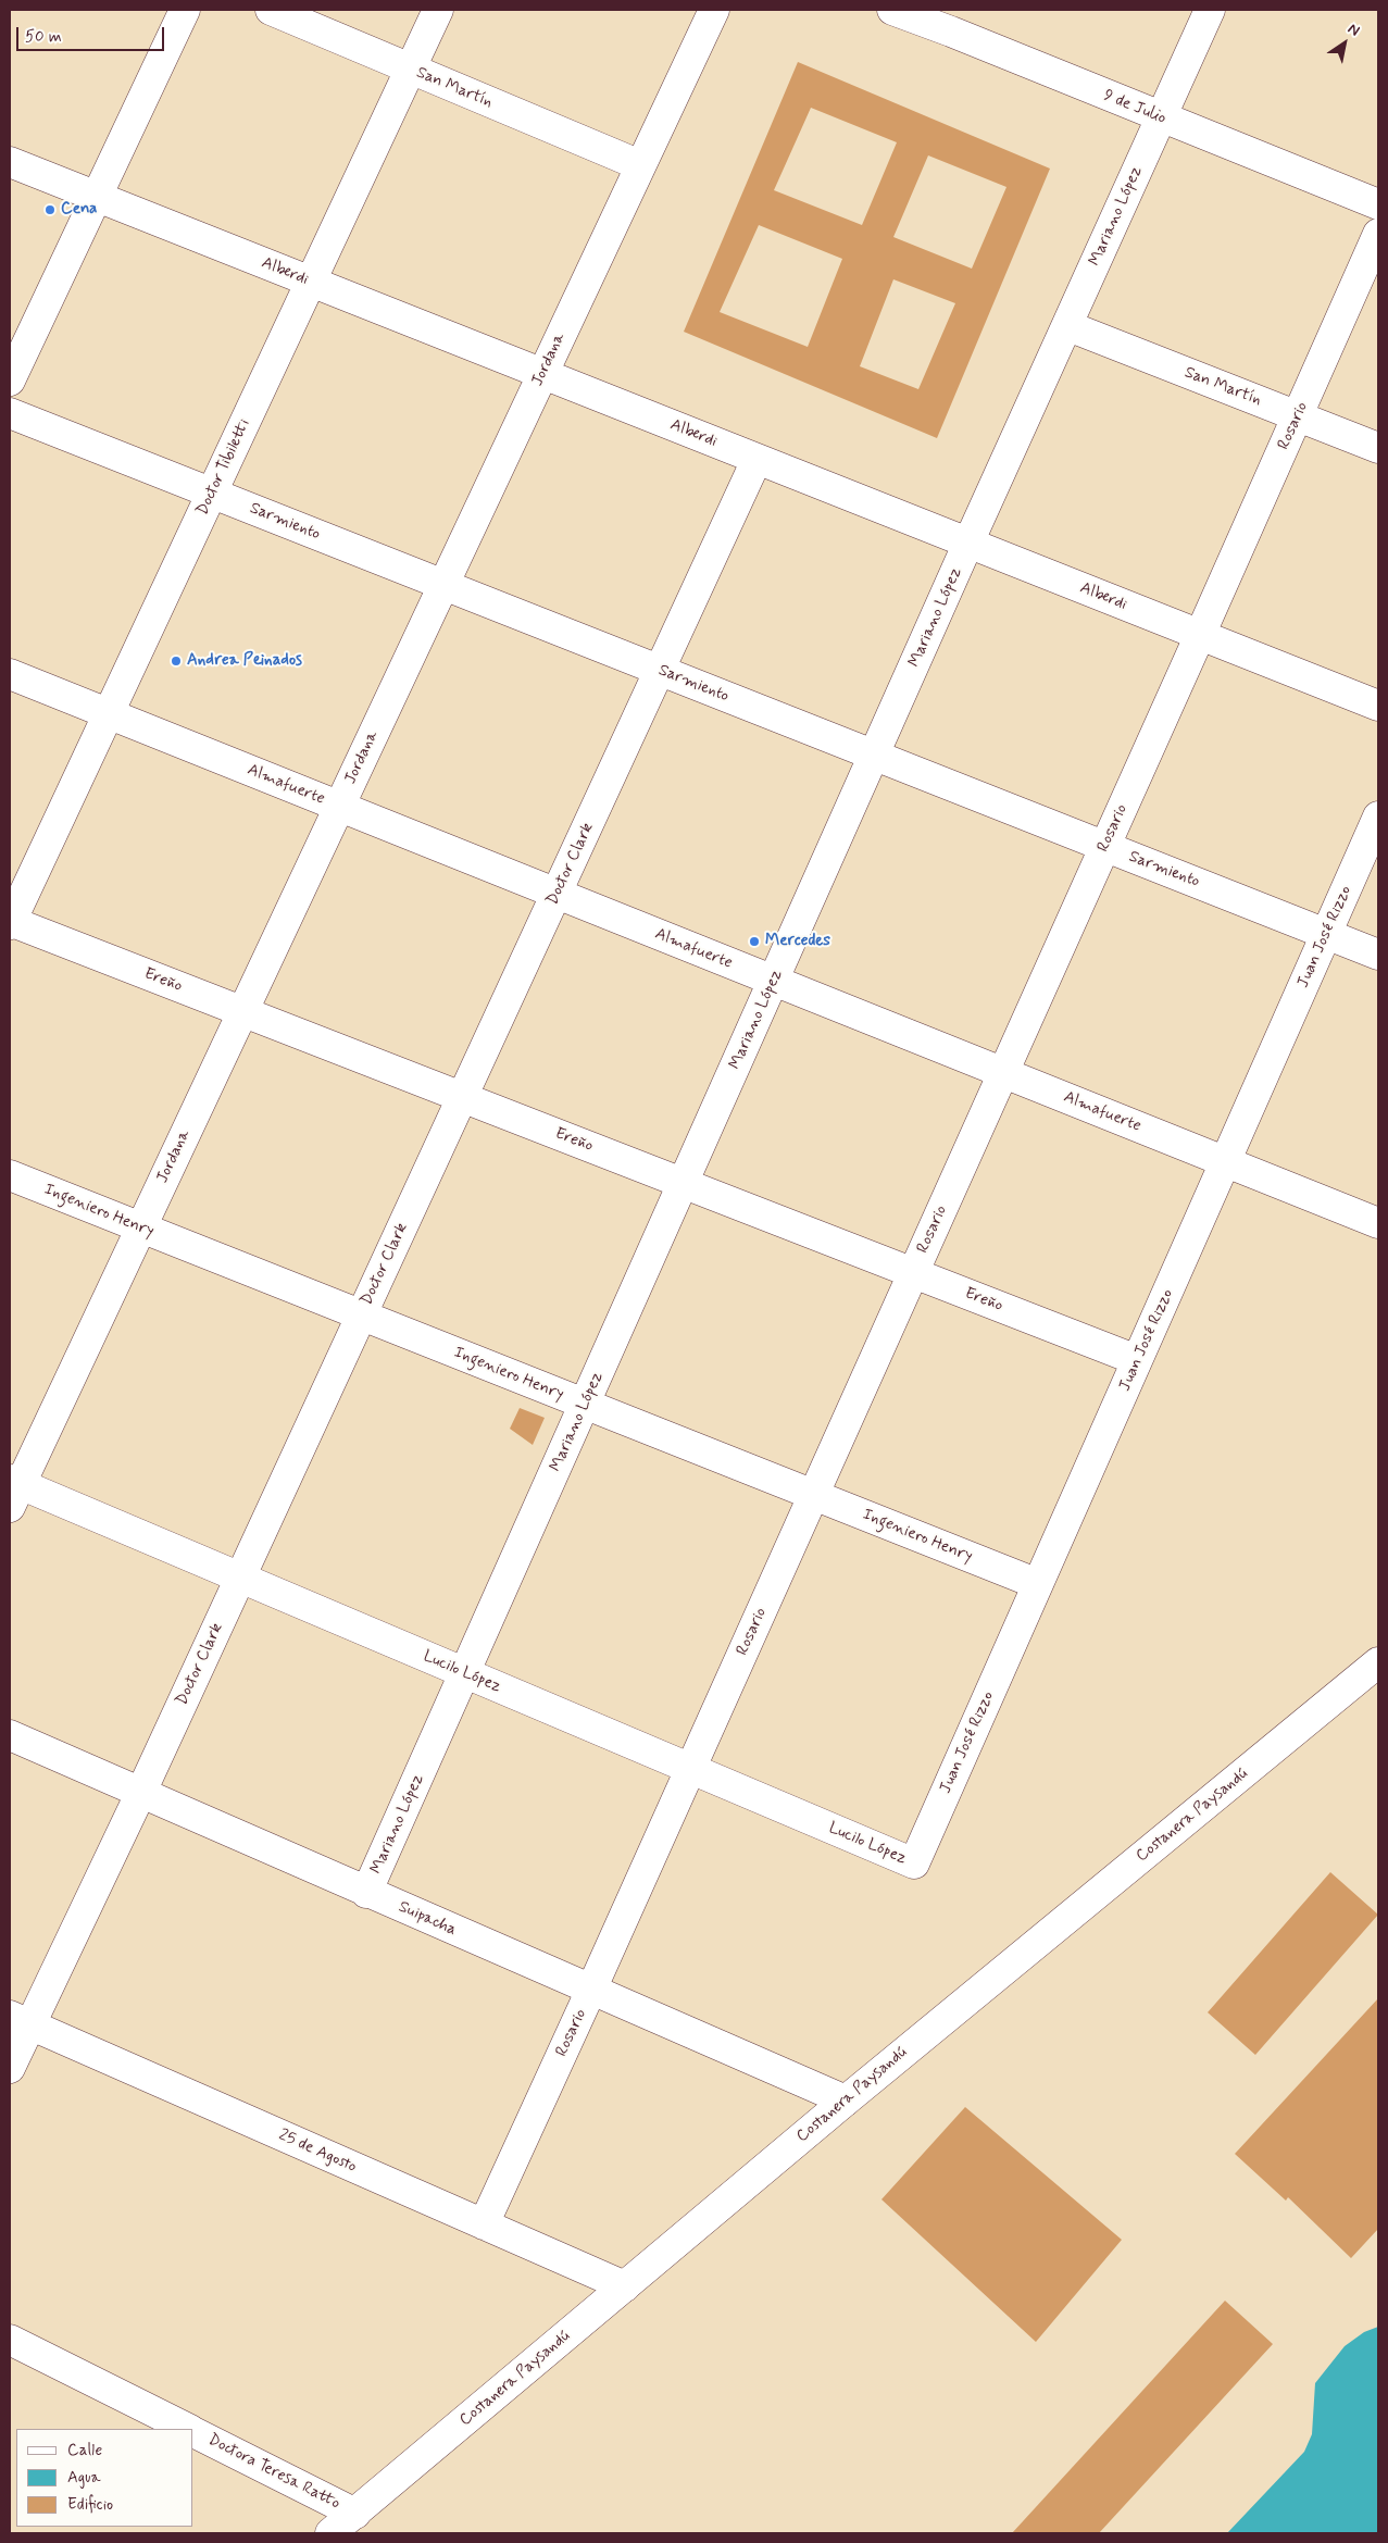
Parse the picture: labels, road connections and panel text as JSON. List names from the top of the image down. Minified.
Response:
{"streets":{"street":["San Martín","9 de Julio","Mariano López","Alberdi","Jordana","Rosario","Doctor Tibiletti","Sarmiento","Almafuerte","Doctor Clark","Juan José Rizzo","Ereño","Ingeniero Henry","Lucilo López","Costanera Paysandú","Suipacha","25 de Agosto","Doctora Teresa Ratto"]},"crossings":[["San Martín","Mariano López"],["San Martín","Jordana"],["San Martín","Rosario"],["San Martín","Doctor Tibiletti"],["9 de Julio","Mariano López"],["Mariano López","Alberdi"],["Mariano López","Sarmiento"],["Mariano López","Almafuerte"],["Mariano López","Ereño"],["Mariano López","Ingeniero Henry"],["Mariano López","Lucilo López"],["Mariano López","Suipacha"],["Alberdi","Jordana"],["Alberdi","Rosario"],["Alberdi","Doctor Tibiletti"],["Alberdi","Doctor Clark"],["Jordana","Sarmiento"],["Jordana","Almafuerte"],["Jordana","Ereño"],["Jordana","Ingeniero Henry"],["Jordana","Lucilo López"],["Rosario","Sarmiento"],["Rosario","Almafuerte"],["Rosario","Ereño"],["Rosario","Ingeniero Henry"],["Rosario","Lucilo López"],["Rosario","Suipacha"],["Rosario","25 de Agosto"],["Doctor Tibiletti","Sarmiento"],["Doctor Tibiletti","Almafuerte"],["Doctor Tibiletti","Ereño"],["Sarmiento","Doctor Clark"],["Sarmiento","Juan José Rizzo"],["Almafuerte","Doctor Clark"],["Almafuerte","Juan José Rizzo"],["Doctor Clark","Ereño"],["Doctor Clark","Ingeniero Henry"],["Doctor Clark","Lucilo López"],["Doctor Clark","Suipacha"],["Doctor Clark","25 de Agosto"],["Juan José Rizzo","Ereño"],["Juan José Rizzo","Ingeniero Henry"],["Juan José Rizzo","Lucilo López"],["Costanera Paysandú","Suipacha"],["Costanera Paysandú","25 de Agosto"],["Costanera Paysandú","Doctora Teresa Ratto"]],"places":["Cena","Andrea Peinados","Mercedes"],"legend":["Calle","Agua","Edificio"],"scale_bar":"50 m","north":"top right"}
